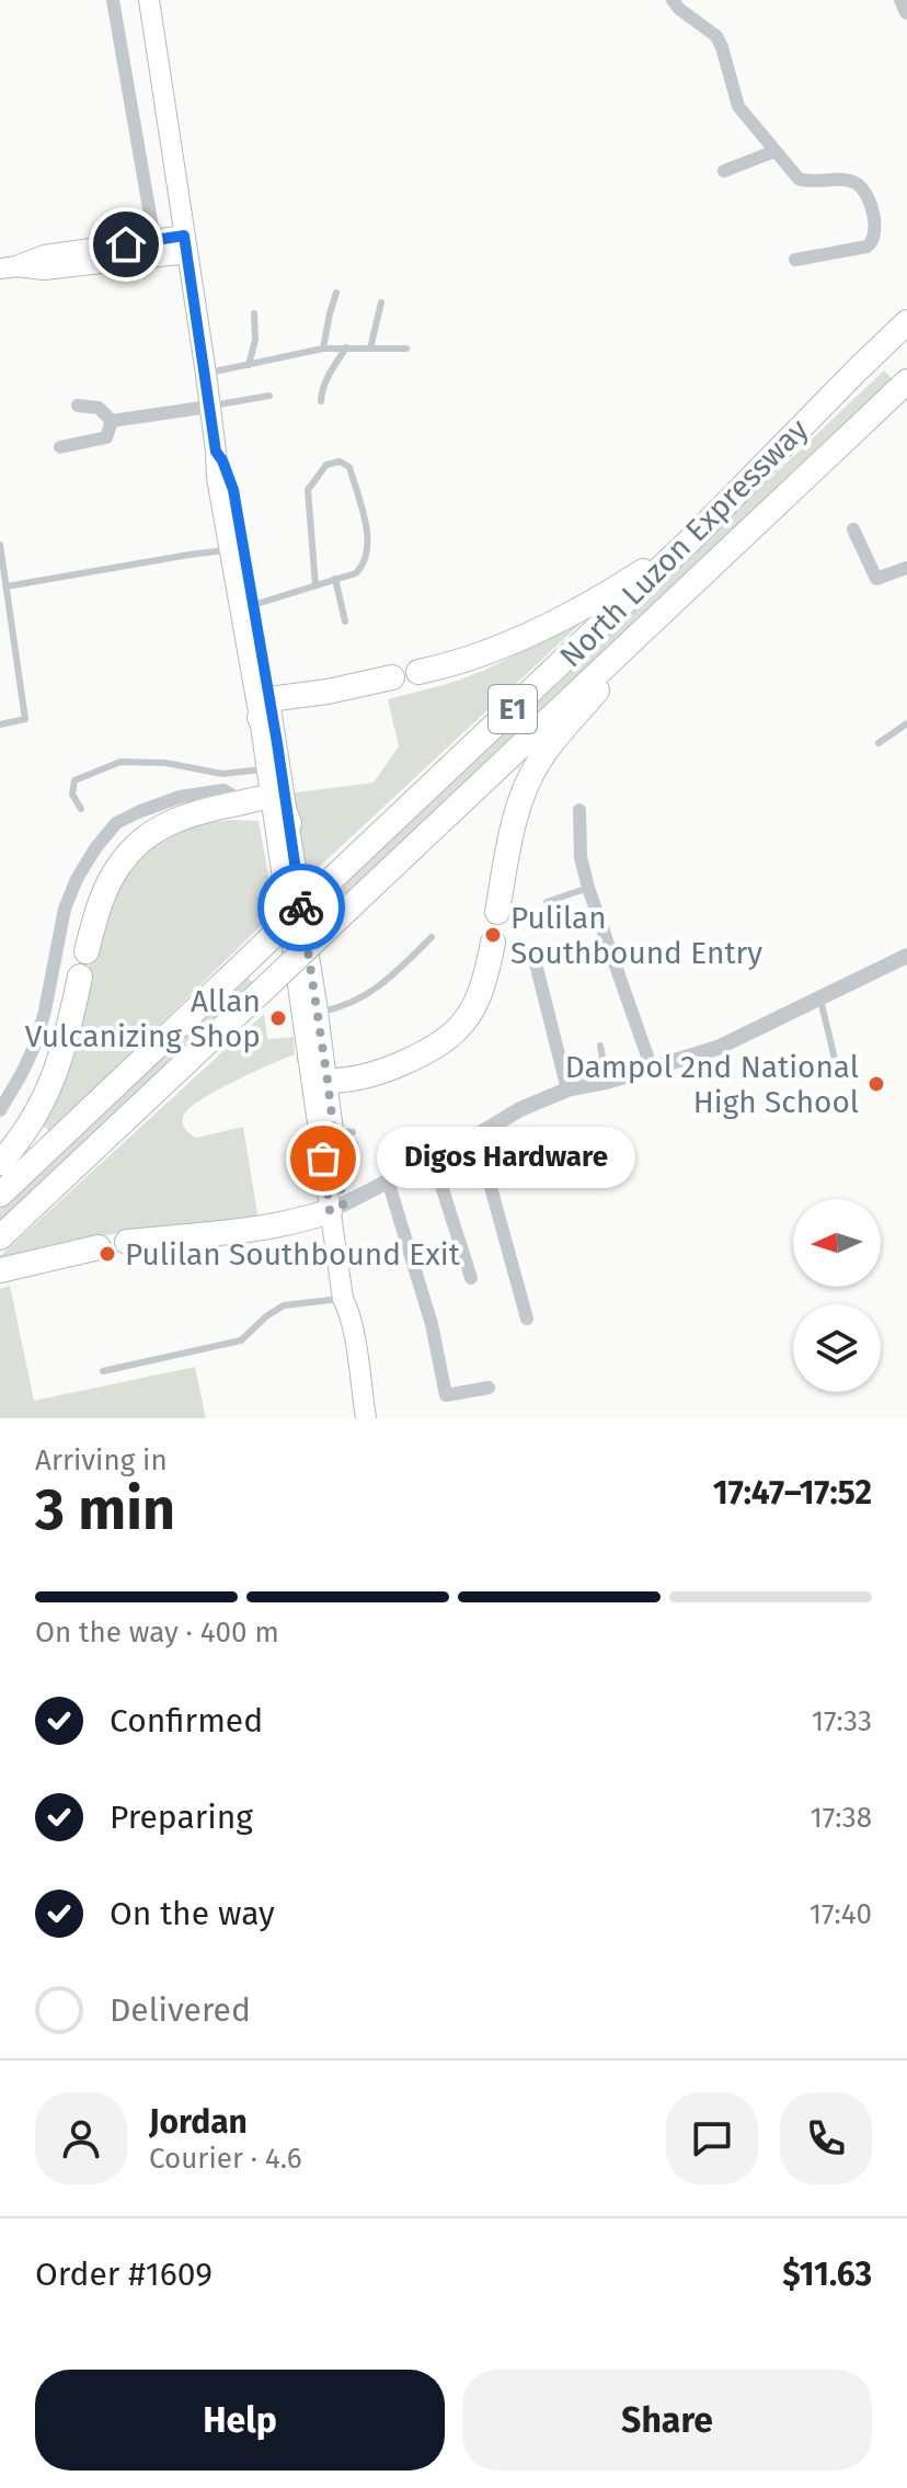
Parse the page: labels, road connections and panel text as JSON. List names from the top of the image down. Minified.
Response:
{"streets":{"highway":["North Luzon Expressway","E1"]},"places":["Pulilan Southbound Entry","Allan Vulcanizing Shop","Dampol 2nd National High School","Digos Hardware","Pulilan Southbound Exit"],"north":"left","page":{"bubble":"Digos Hardware","heading":["3 min","Arriving in","17:47–17:52"],"panel":["Jordan","Courier · 4.6","Order #1609","$11.63"],"bar":"On the way · 400 m","list":[["Confirmed","17:33"],["Preparing","17:38"],["On the way","17:40"],"Delivered"],"buttons":["Help","Share"]}}
